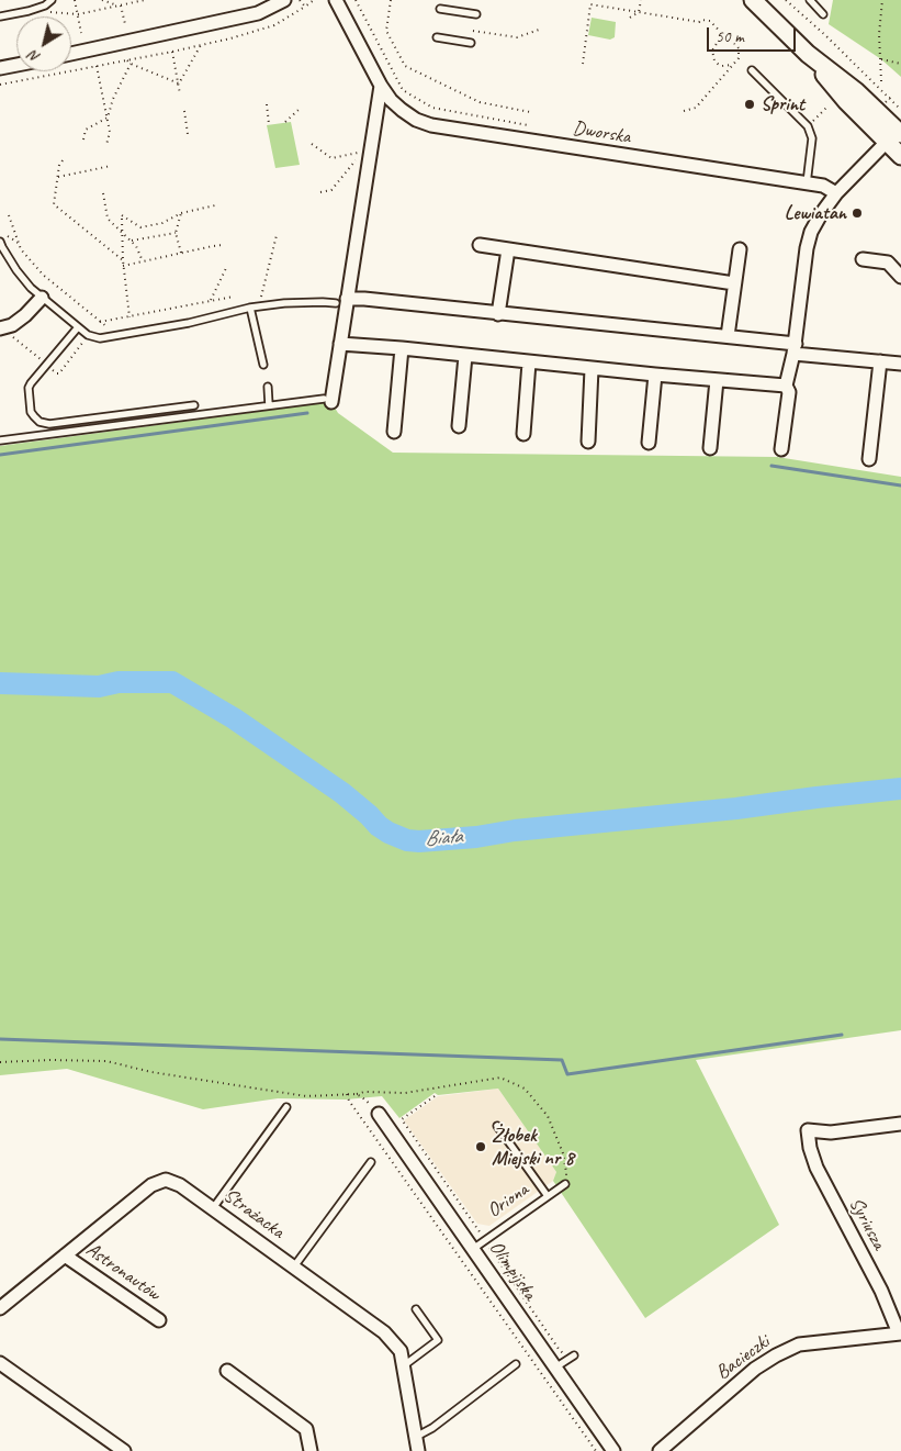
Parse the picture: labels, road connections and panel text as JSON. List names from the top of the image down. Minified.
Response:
{"streets":{"street":["Dworska","Strażacka","Syriusza","Olimpijska","Astronautów","Bacieczki"],"lane":["Oriona"]},"crossings":[["Oriona","Olimpijska"],["Strażacka","Astronautów"],["Syriusza","Bacieczki"]],"water":["Biała"],"places":["Sprint","Lewiatan","Żłobek Miejski nr 8"],"scale_bar":"50 m","north":"bottom left"}
